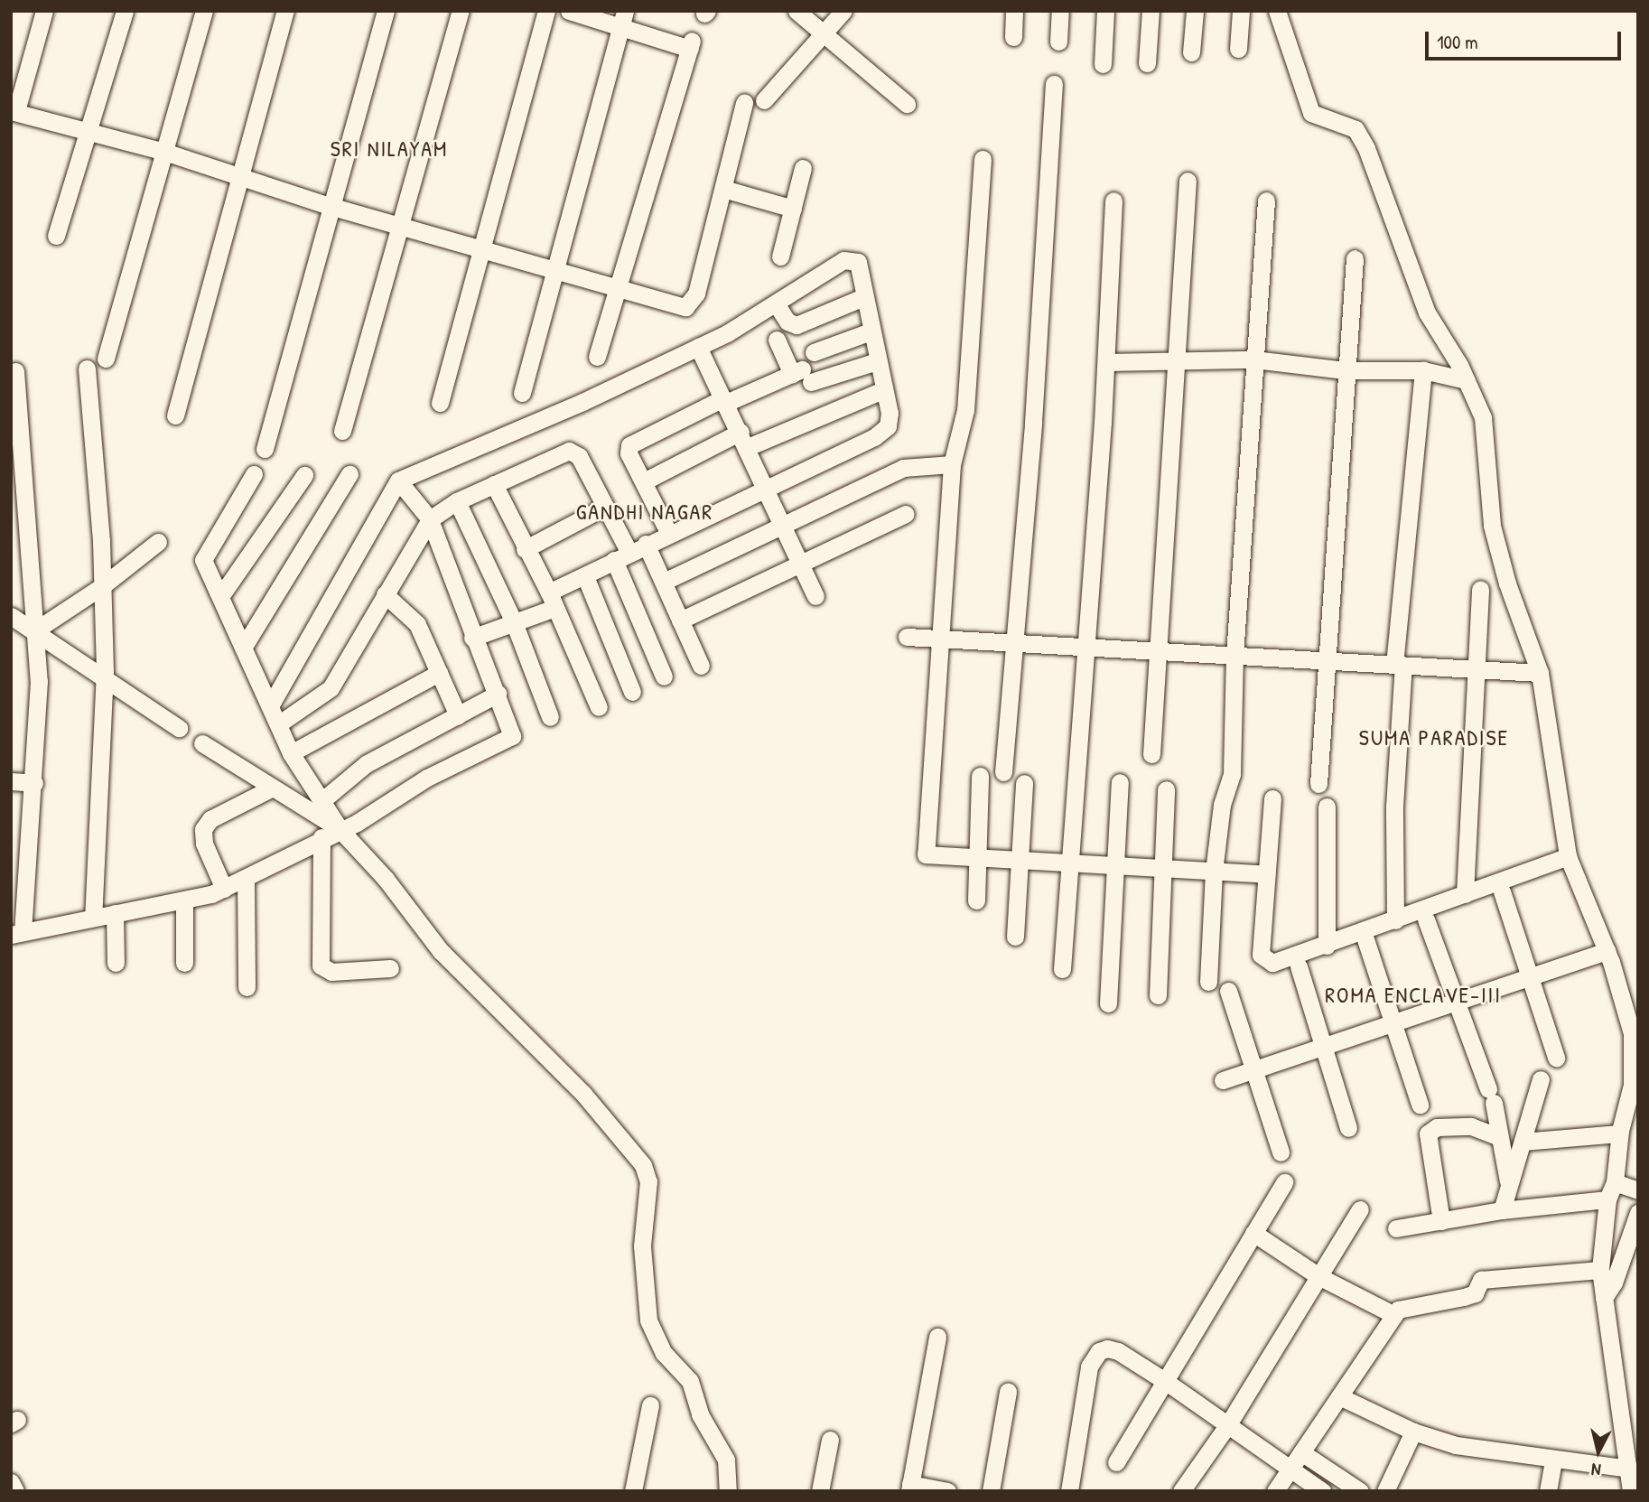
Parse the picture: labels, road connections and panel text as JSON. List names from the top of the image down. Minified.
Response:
{"districts":["SRI NILAYAM","GANDHI NAGAR","SUMA PARADISE","ROMA ENCLAVE-III"],"scale_bar":"100 m","north":"bottom"}
